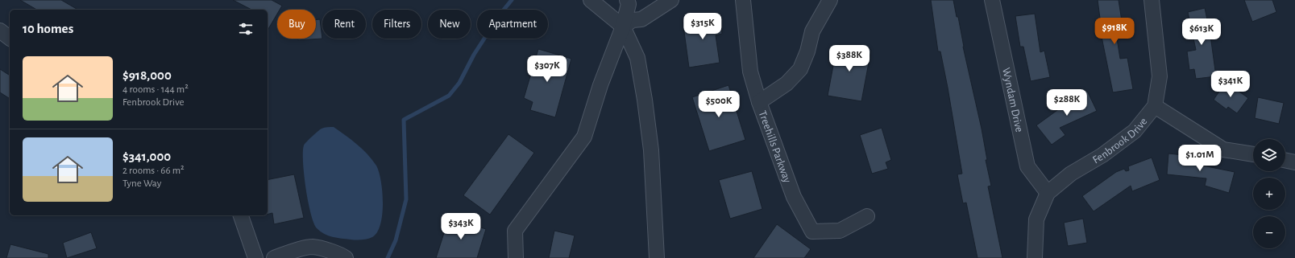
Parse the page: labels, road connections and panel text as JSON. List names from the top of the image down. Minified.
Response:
{"streets":{"street":["Wyndam Drive","Fenbrook Drive","Treehills Parkway"]},"crossings":[["Wyndam Drive","Fenbrook Drive"]],"page":{"chip":["Buy","Rent","Filters","New","Apartment"],"heading":"10 homes","price":["$315K","$918K","$613K","$388K","$307K","$341K","$288K","$500K","$1.01M","$343K"],"list":[{"name":"$918,000","note":"4 rooms · 144 m² · Fenbrook Drive"},{"name":"$341,000","note":"2 rooms · 66 m² · Tyne Way"}],"map_buttons":["+","−"]}}
